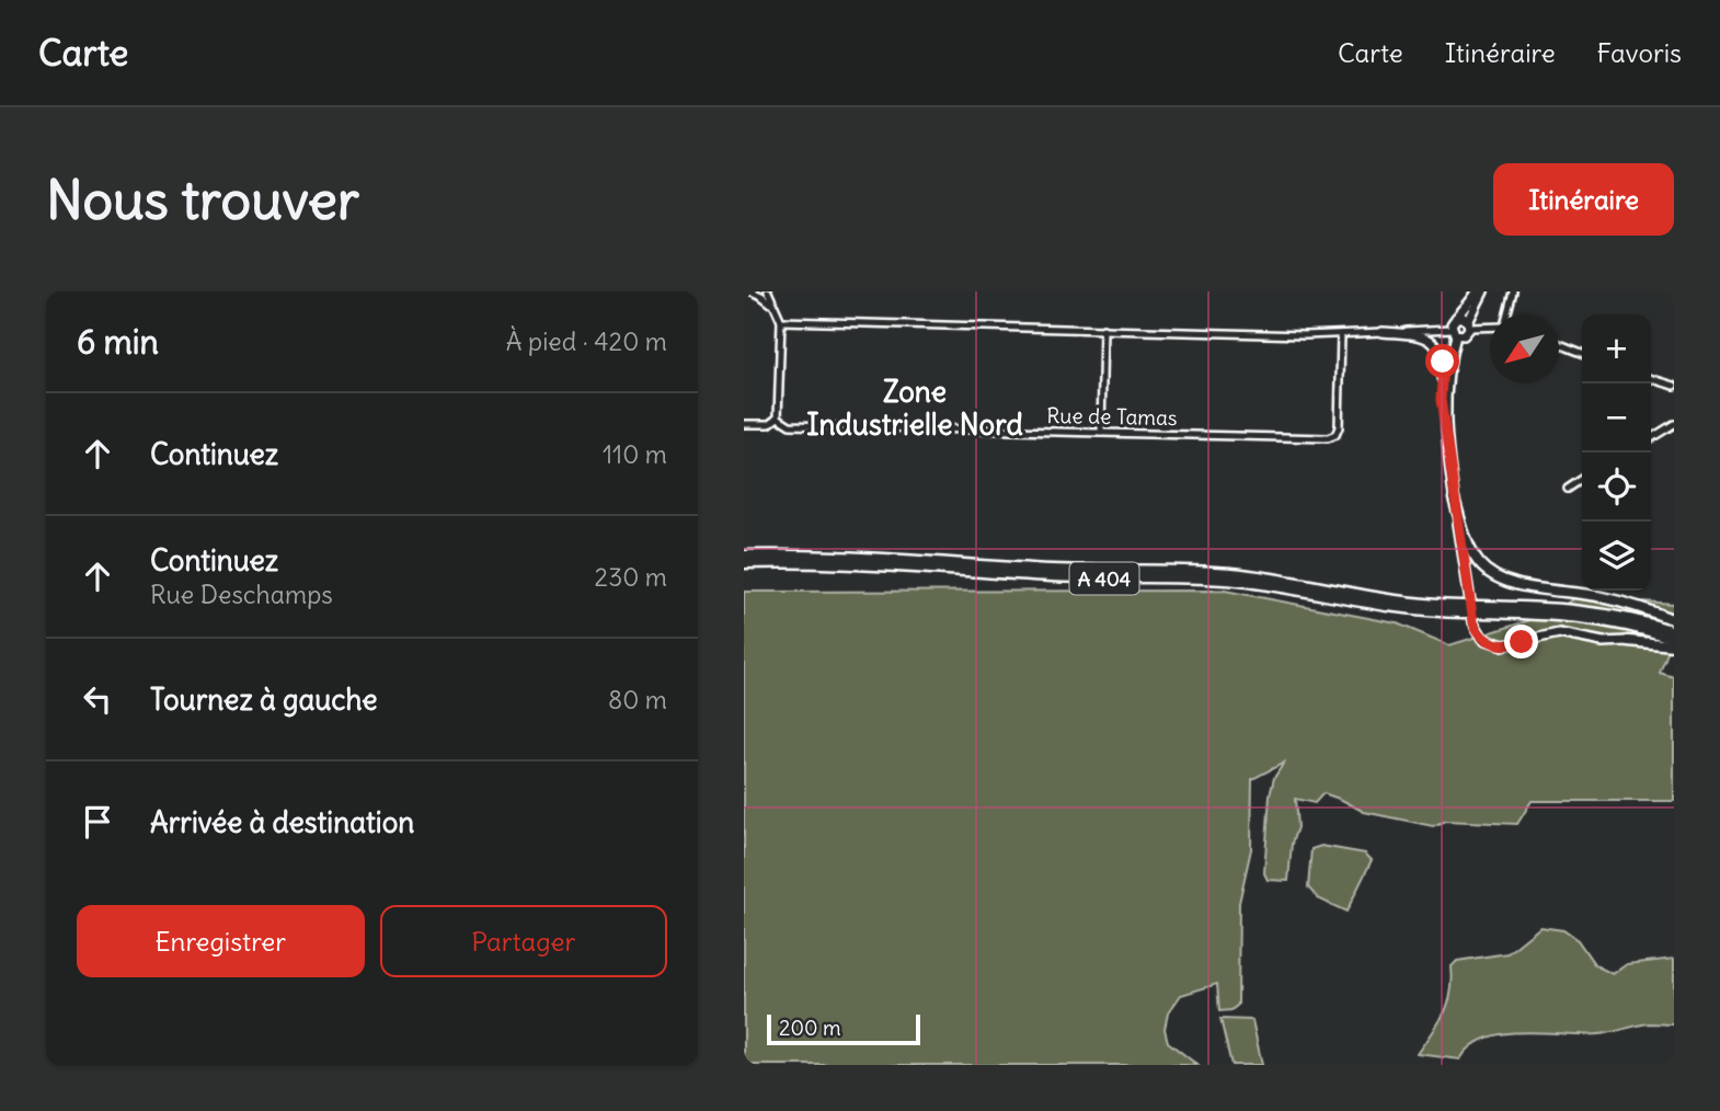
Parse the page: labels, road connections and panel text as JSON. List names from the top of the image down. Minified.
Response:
{"streets":{"highway":["A 404"],"street":["Rue de Tamas"]},"districts":["Zone Industrielle Nord"],"scale_bar":"200 m","north":"bottom left","page":{"header":"Carte","nav":["Carte","Itinéraire","Favoris"],"buttons":["Itinéraire",["Enregistrer","Partager"]],"title":"Nous trouver","heading":["6 min","À pied · 420 m"],"map_buttons":["+","−"],"list":[["Continuez","110 m"],["Continuez","Rue Deschamps","230 m"],["Tournez à gauche","80 m"],"Arrivée à destination"],"scale":"200 m"}}
